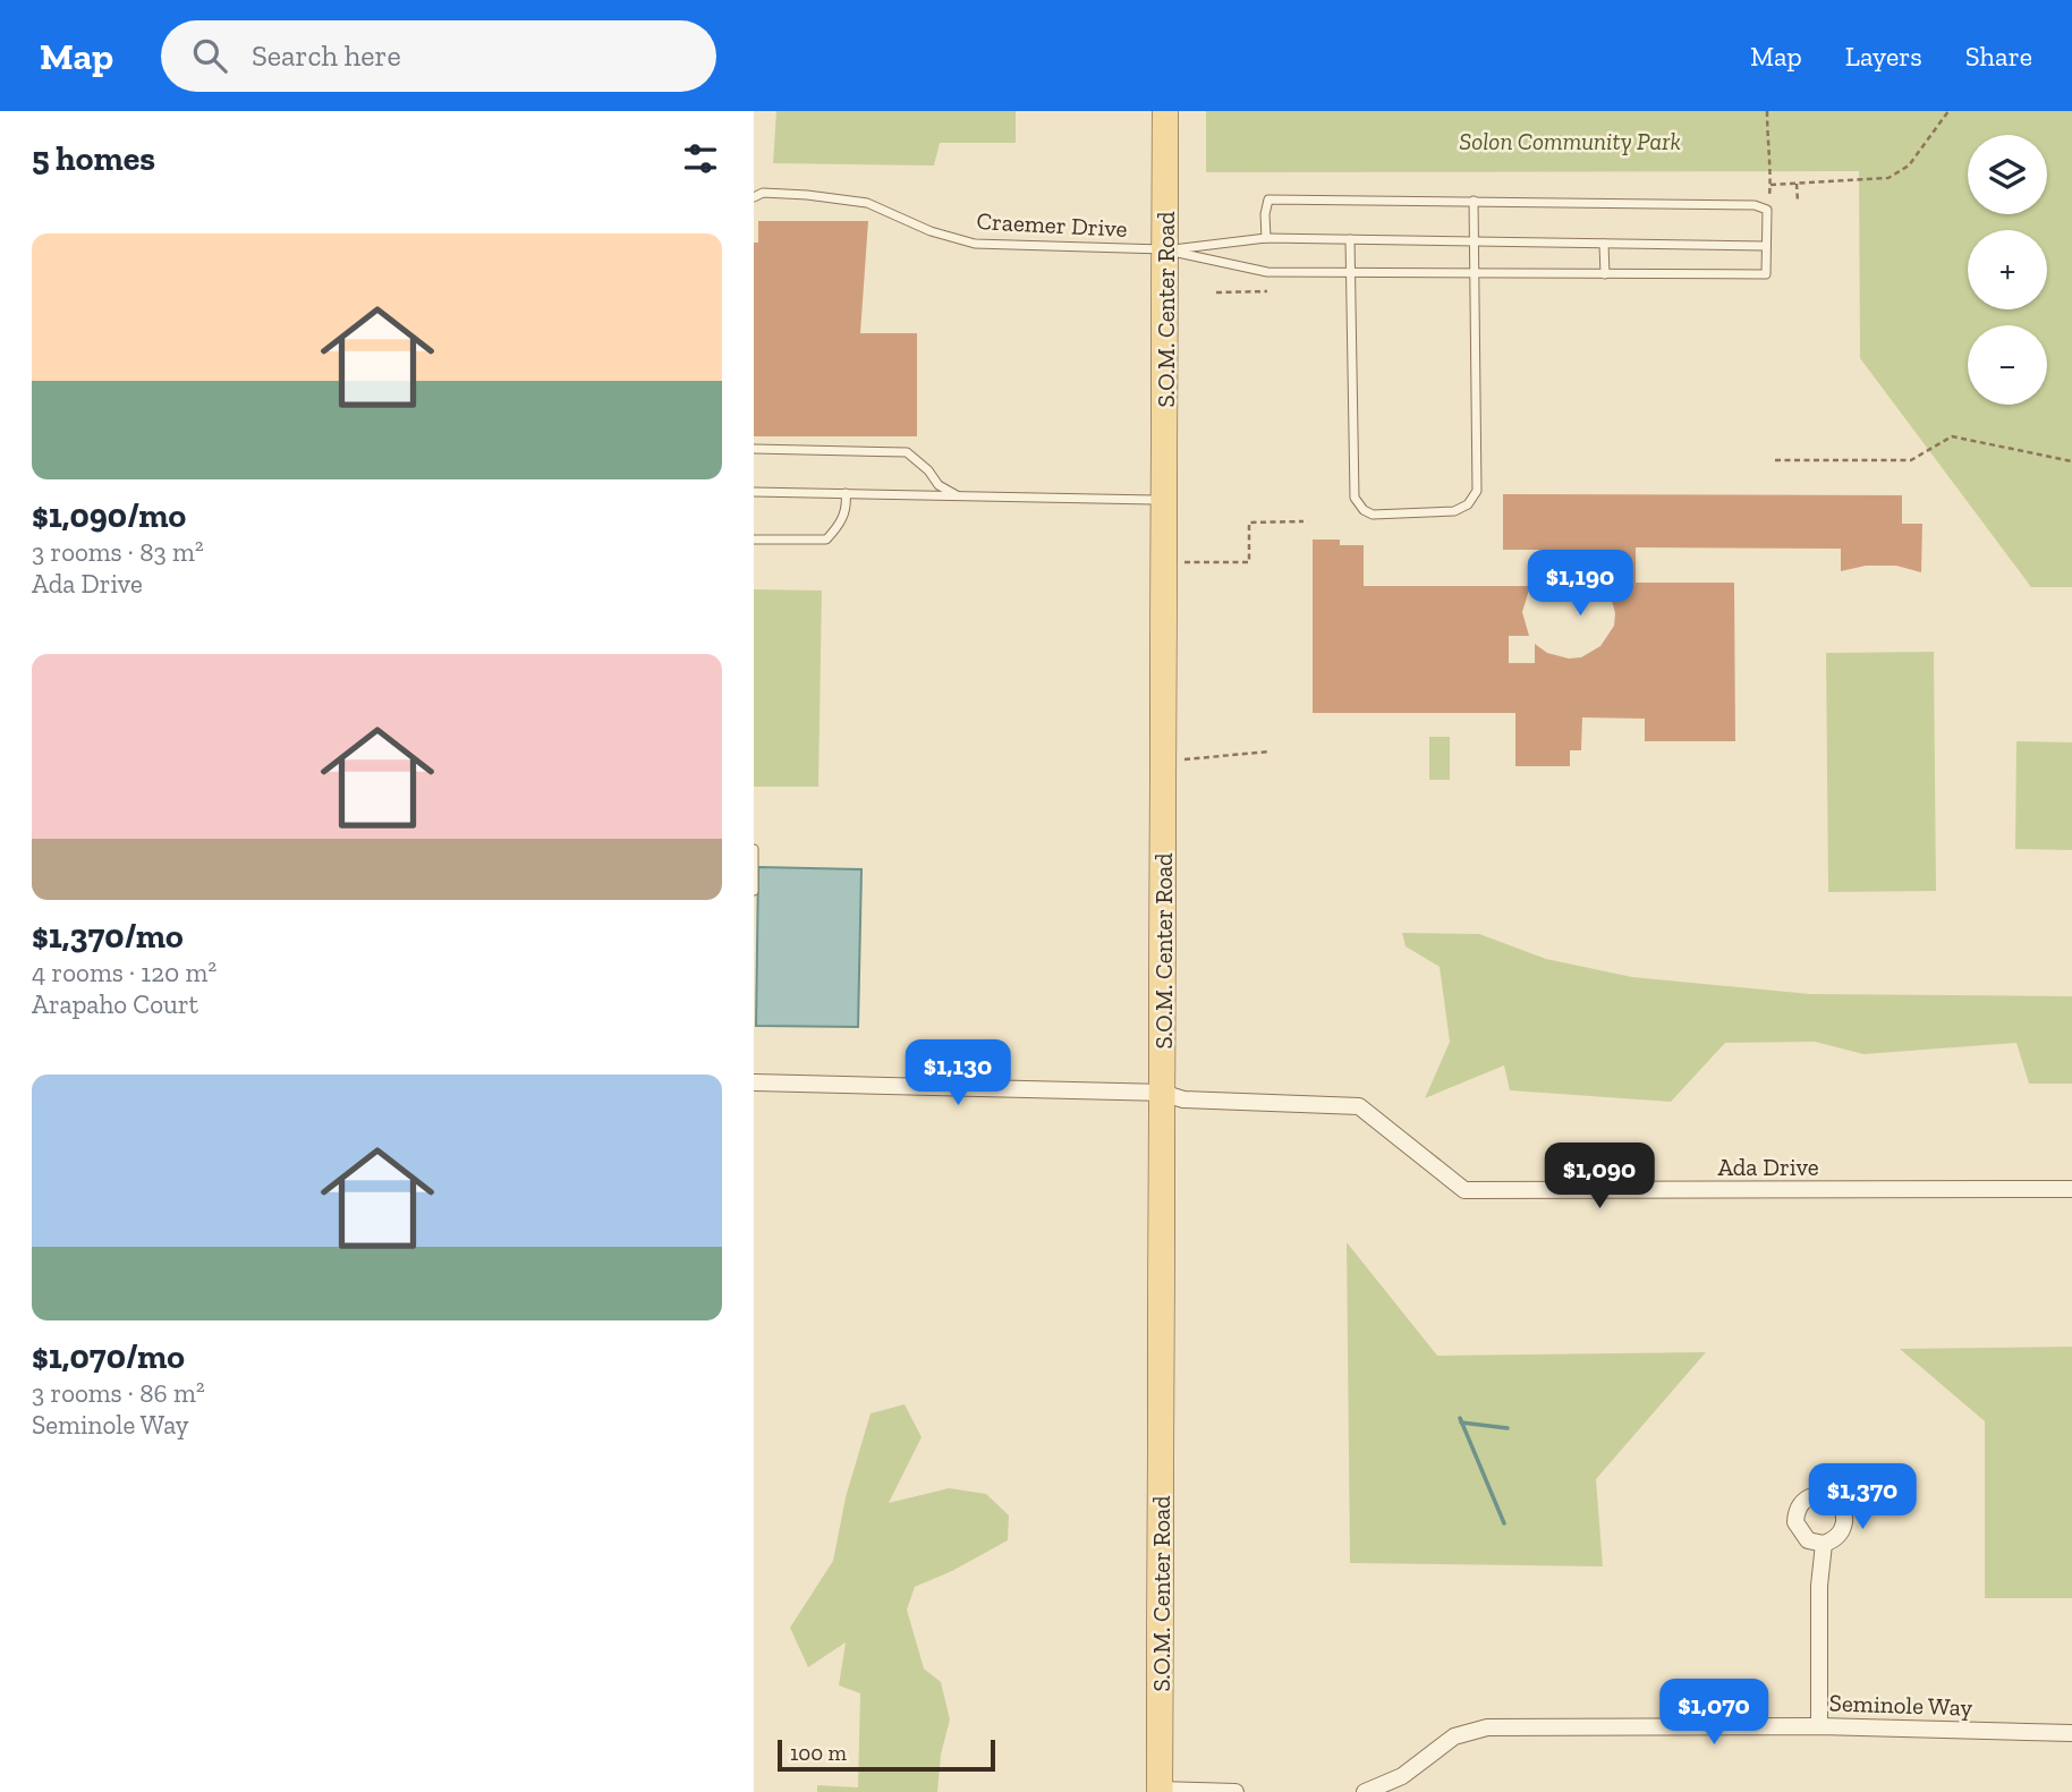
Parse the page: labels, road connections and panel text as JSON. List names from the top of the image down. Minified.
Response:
{"streets":{"main road":["S.O.M. Center Road"],"street":["Ada Drive","Seminole Way"],"lane":["Craemer Drive"]},"crossings":[["Craemer Drive","S.O.M. Center Road"],["S.O.M. Center Road","Ada Drive"]],"parks":["Solon Community Park"],"scale_bar":"100 m","page":{"header":"Map","search":"Search here","nav":["Map","Layers","Share"],"heading":"5 homes","map_buttons":["+","−"],"list":[{"name":"$1,090/mo","note":"3 rooms · 83 m² · Ada Drive"},{"name":"$1,370/mo","note":"4 rooms · 120 m² · Arapaho Court"},{"name":"$1,070/mo","note":"3 rooms · 86 m² · Seminole Way"}],"price":["$1,190","$1,130","$1,090","$1,370","$1,070"],"scale":"100 m"}}
